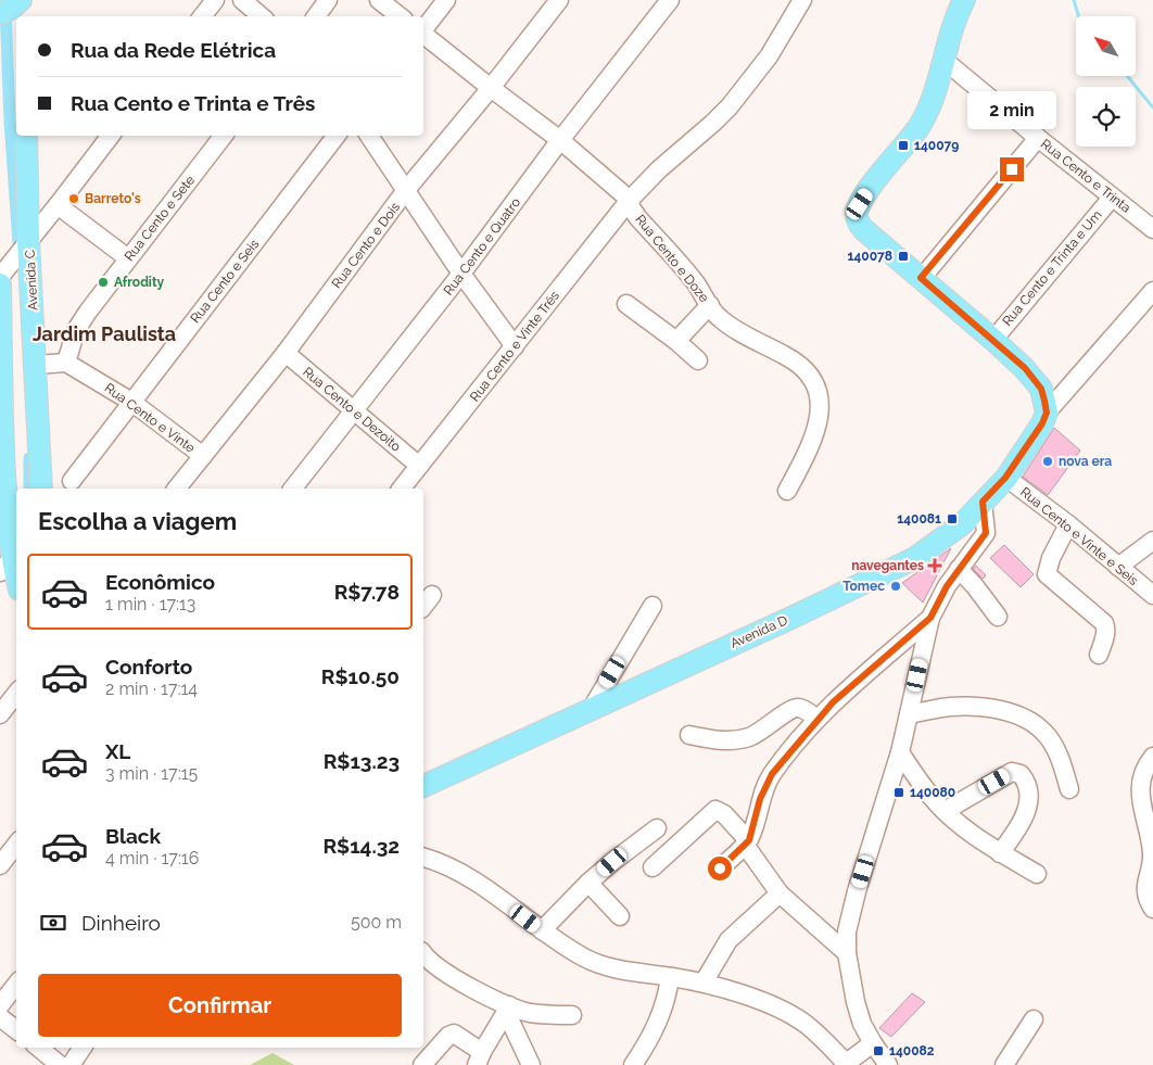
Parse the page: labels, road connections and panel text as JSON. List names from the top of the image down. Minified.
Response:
{"streets":{"main road":["Avenida C","Avenida D"],"street":["Rua Cento e Trinta","Rua Cento e Sete","Rua Cento e Dois","Rua Cento e Quatro","Rua Cento e Doze","Rua Cento e Trinta e Um","Rua Cento e Seis","Rua Cento e Vinte Três","Rua Cento e Dezoito","Rua Cento e Vinte","Rua Cento e Vinte e Seis"]},"crossings":[["Rua Cento e Trinta","Rua Cento e Trinta e Um"],["Rua Cento e Sete","Rua Cento e Vinte"],["Rua Cento e Dois","Rua Cento e Doze"],["Rua Cento e Dois","Rua Cento e Dezoito"],["Rua Cento e Dois","Rua Cento e Vinte"],["Rua Cento e Quatro","Rua Cento e Doze"],["Rua Cento e Quatro","Rua Cento e Dezoito"],["Rua Cento e Doze","Rua Cento e Vinte Três"],["Rua Cento e Seis","Rua Cento e Vinte"],["Rua Cento e Vinte Três","Rua Cento e Dezoito"],["Rua Cento e Vinte e Seis","Avenida D"]],"districts":["Jardim Paulista"],"places":{"transit":["140079","140078","140081","140080","140082"],"other":["Barreto's","Afrodity","nova era","Tomec"],"health":["navegantes"]},"north":"top left","page":{"banner":["Rua da Rede Elétrica","Rua Cento e Trinta e Três"],"bubble":"2 min","heading":"Escolha a viagem","list":[{"name":"Econômico","note":"1 min · 17:13","value":"R$7.78"},{"name":"Conforto","note":"2 min · 17:14","value":"R$10.50"},{"name":"XL","note":"3 min · 17:15","value":"R$13.23"},{"name":"Black","note":"4 min · 17:16","value":"R$14.32"}],"pay":["Dinheiro","500 m"],"buttons":"Confirmar"}}
